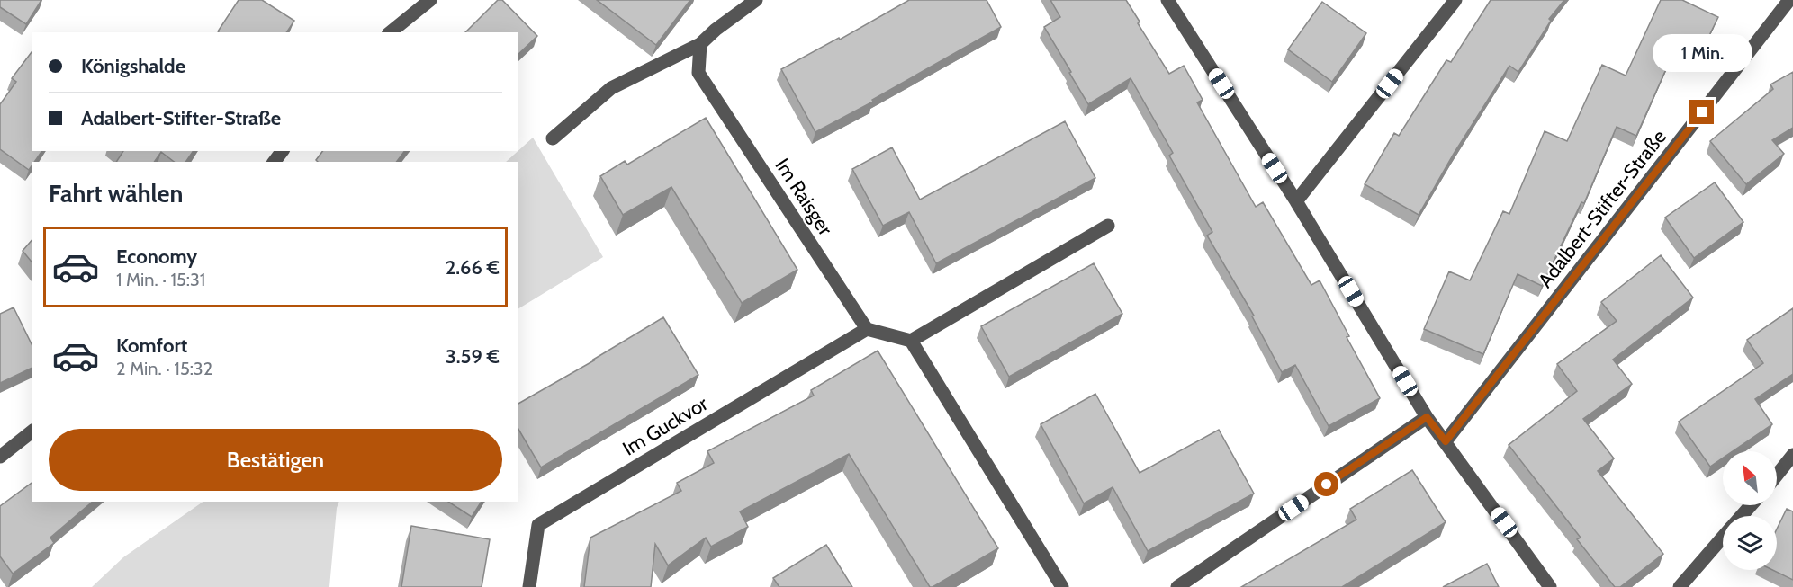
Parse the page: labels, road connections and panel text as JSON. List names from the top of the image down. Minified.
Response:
{"streets":{"street":["Im Raisger","Adalbert-Stifter-Straße","Im Guckvor"]},"crossings":[["Im Raisger","Im Guckvor"]],"north":"top left","page":{"banner":["Königshalde","Adalbert-Stifter-Straße"],"bubble":"1 Min.","heading":"Fahrt wählen","list":[{"name":"Economy","note":"1 Min. · 15:31","value":"2.66 €"},{"name":"Komfort","note":"2 Min. · 15:32","value":"3.59 €"}],"buttons":"Bestätigen"}}
